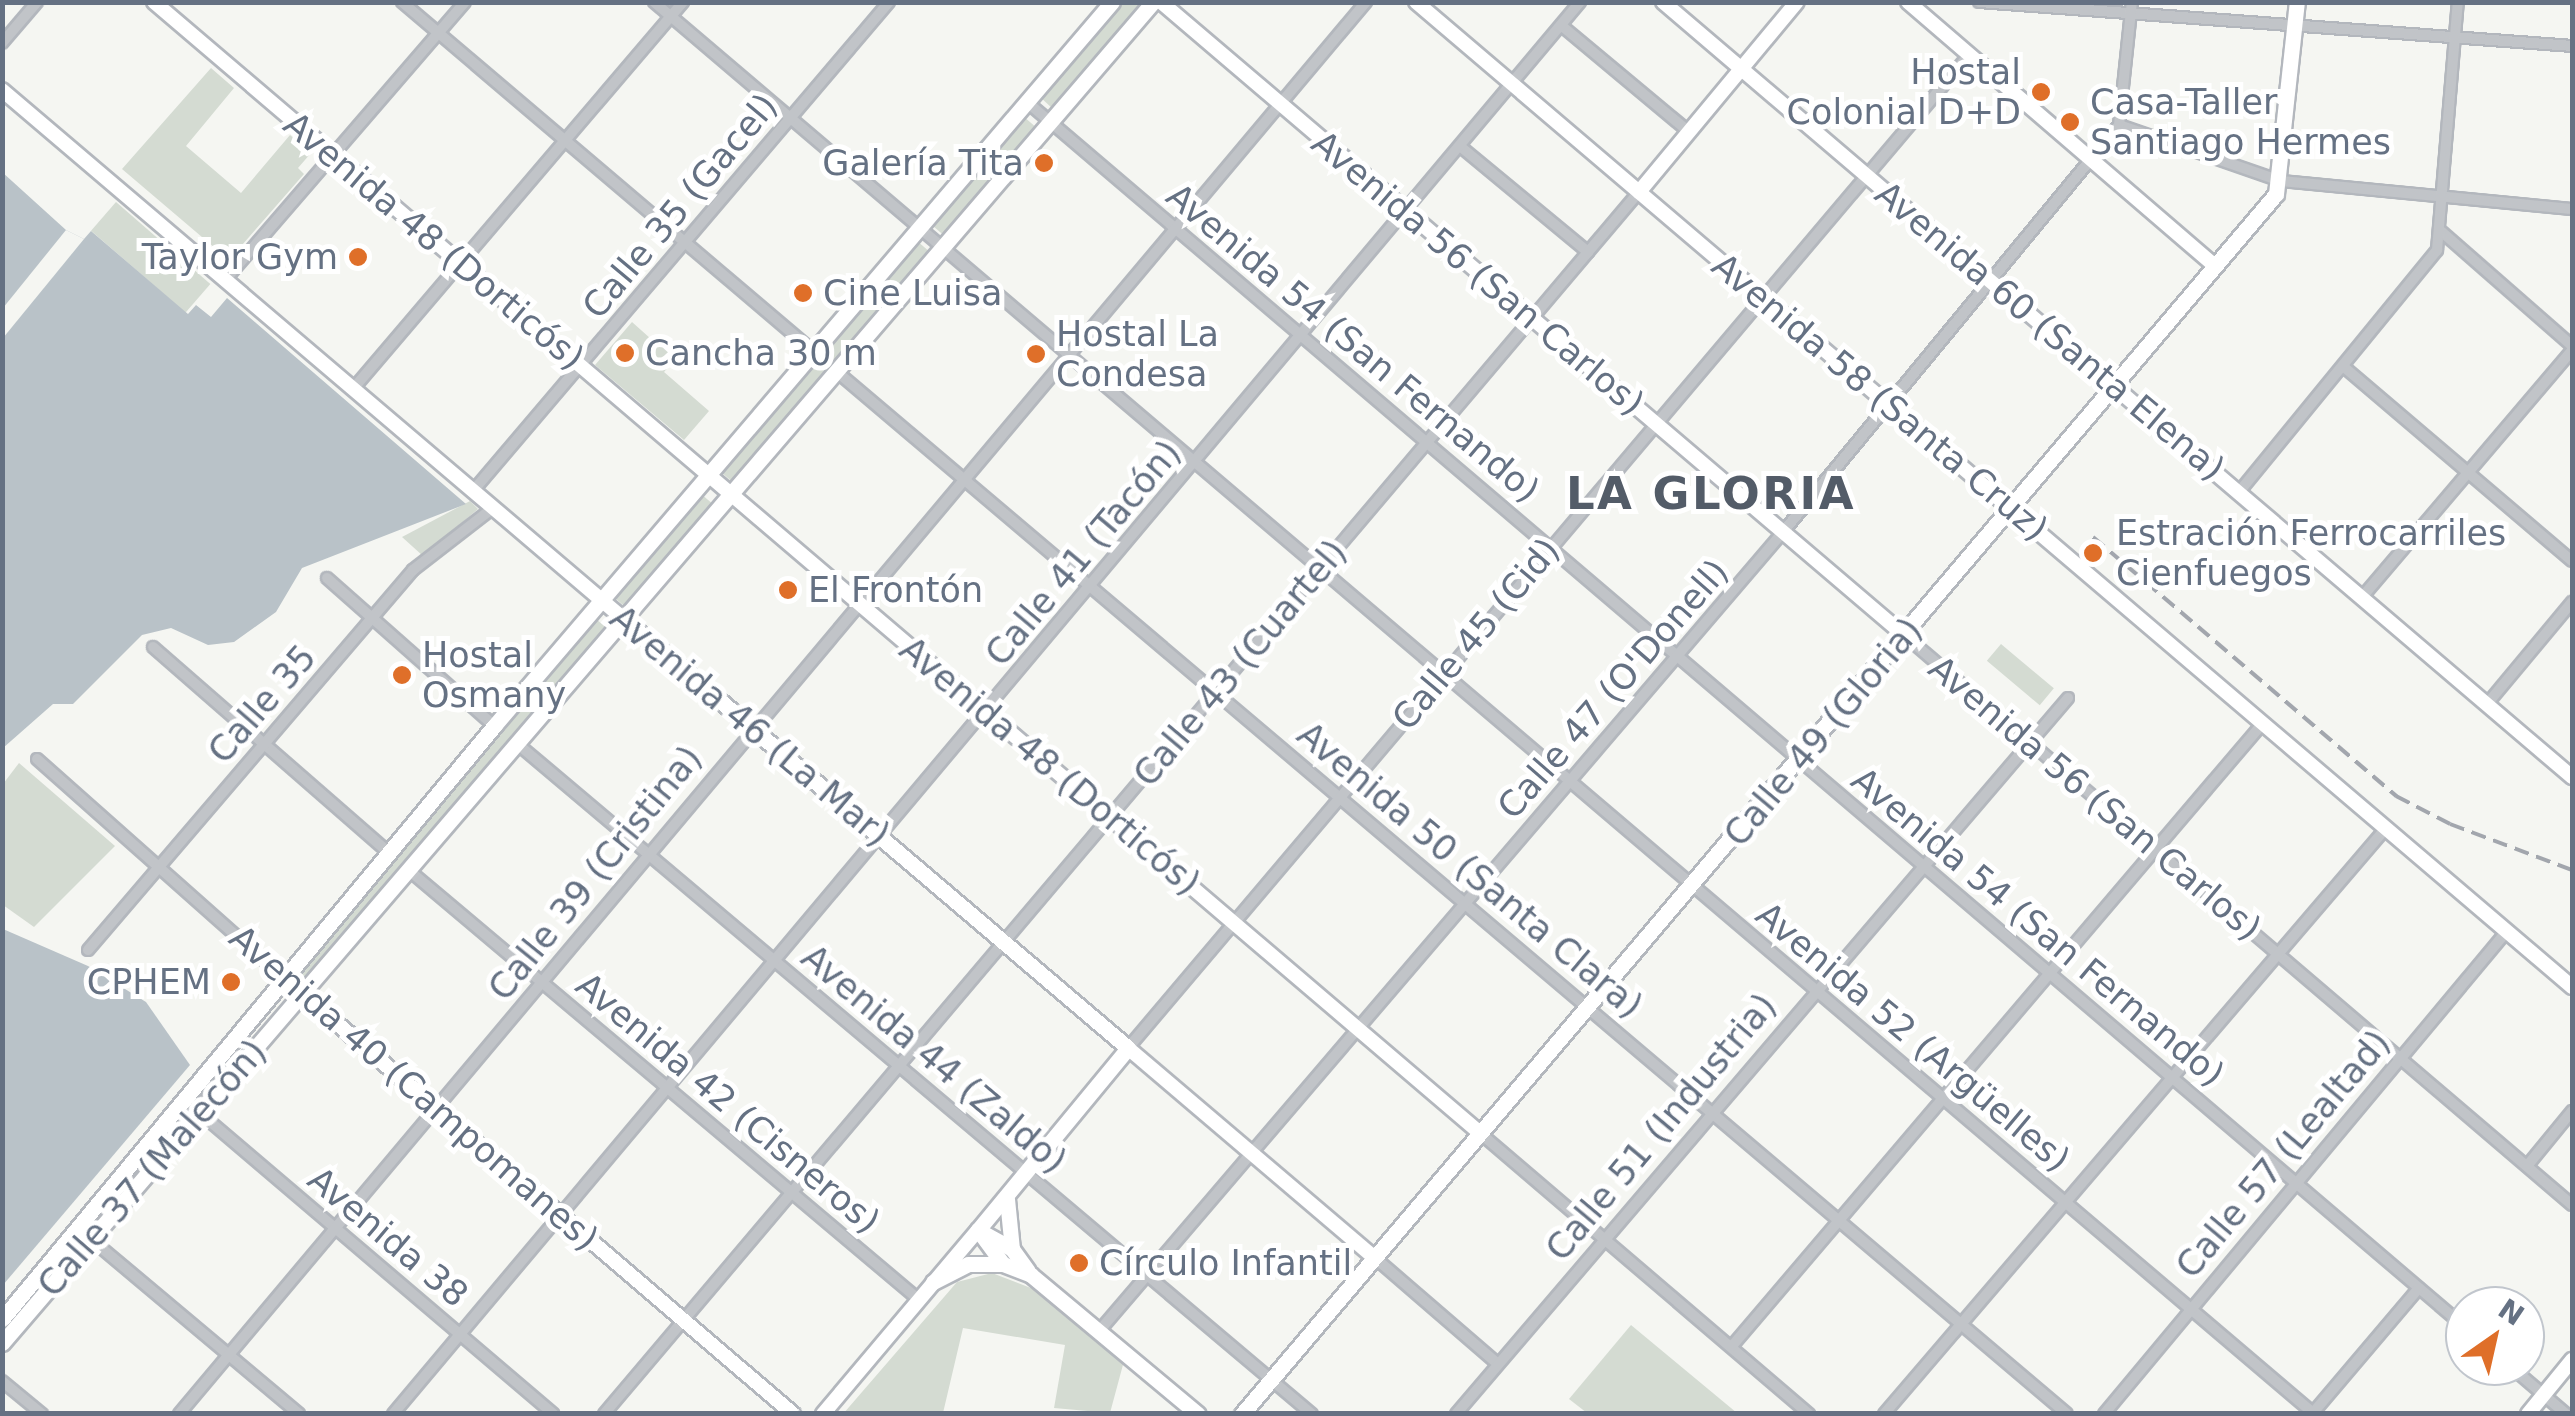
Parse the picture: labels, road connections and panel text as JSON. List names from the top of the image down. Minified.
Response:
{"streets":{"main road":["Calle 45 (Cid)","Avenida 46 (La Mar)","Calle 49 (Gloria)","Calle 37 (Malecón)"],"street":["Calle 35 (Gacel)","Avenida 48 (Dorticós)","Avenida 56 (San Carlos)","Avenida 60 (Santa Elena)","Avenida 54 (San Fernando)","Avenida 58 (Santa Cruz)","Calle 41 (Tacón)","Calle 43 (Cuartel)","Calle 47 (O'Donell)","Calle 35","Avenida 50 (Santa Clara)","Calle 39 (Cristina)","Avenida 52 (Argüelles)","Avenida 44 (Zaldo)","Avenida 40 (Campomanes)","Avenida 42 (Cisneros)","Calle 51 (Industria)","Calle 57 (Lealtad)","Avenida 38"]},"crossings":[["Calle 35 (Gacel)","Avenida 48 (Dorticós)"],["Calle 35 (Gacel)","Avenida 46 (La Mar)"],["Calle 35 (Gacel)","Avenida 52 (Argüelles)"],["Avenida 48 (Dorticós)","Calle 41 (Tacón)"],["Avenida 48 (Dorticós)","Calle 45 (Cid)"],["Avenida 48 (Dorticós)","Calle 43 (Cuartel)"],["Avenida 48 (Dorticós)","Calle 47 (O'Donell)"],["Avenida 48 (Dorticós)","Calle 49 (Gloria)"],["Avenida 48 (Dorticós)","Calle 39 (Cristina)"],["Avenida 48 (Dorticós)","Calle 51 (Industria)"],["Avenida 48 (Dorticós)","Calle 37 (Malecón)"],["Avenida 56 (San Carlos)","Calle 41 (Tacón)"],["Avenida 56 (San Carlos)","Calle 45 (Cid)"],["Avenida 56 (San Carlos)","Calle 43 (Cuartel)"],["Avenida 56 (San Carlos)","Calle 47 (O'Donell)"],["Avenida 56 (San Carlos)","Calle 49 (Gloria)"],["Avenida 56 (San Carlos)","Calle 39 (Cristina)"],["Avenida 56 (San Carlos)","Calle 51 (Industria)"],["Avenida 56 (San Carlos)","Calle 57 (Lealtad)"],["Avenida 56 (San Carlos)","Calle 37 (Malecón)"],["Avenida 60 (Santa Elena)","Calle 45 (Cid)"],["Avenida 60 (Santa Elena)","Calle 43 (Cuartel)"],["Avenida 60 (Santa Elena)","Calle 47 (O'Donell)"],["Avenida 60 (Santa Elena)","Calle 49 (Gloria)"],["Avenida 54 (San Fernando)","Calle 41 (Tacón)"],["Avenida 54 (San Fernando)","Calle 45 (Cid)"],["Avenida 54 (San Fernando)","Calle 43 (Cuartel)"],["Avenida 54 (San Fernando)","Calle 47 (O'Donell)"],["Avenida 54 (San Fernando)","Calle 49 (Gloria)"],["Avenida 54 (San Fernando)","Calle 39 (Cristina)"],["Avenida 54 (San Fernando)","Calle 51 (Industria)"],["Avenida 54 (San Fernando)","Calle 57 (Lealtad)"],["Avenida 54 (San Fernando)","Calle 37 (Malecón)"],["Avenida 58 (Santa Cruz)","Calle 41 (Tacón)"],["Avenida 58 (Santa Cruz)","Calle 45 (Cid)"],["Avenida 58 (Santa Cruz)","Calle 43 (Cuartel)"],["Avenida 58 (Santa Cruz)","Calle 47 (O'Donell)"],["Avenida 58 (Santa Cruz)","Calle 49 (Gloria)"],["Avenida 58 (Santa Cruz)","Calle 57 (Lealtad)"],["Calle 41 (Tacón)","Avenida 46 (La Mar)"],["Calle 41 (Tacón)","Avenida 50 (Santa Clara)"],["Calle 41 (Tacón)","Avenida 52 (Argüelles)"],["Calle 41 (Tacón)","Avenida 44 (Zaldo)"],["Calle 41 (Tacón)","Avenida 40 (Campomanes)"],["Calle 41 (Tacón)","Avenida 42 (Cisneros)"],["Calle 41 (Tacón)","Avenida 38"],["Calle 45 (Cid)","Avenida 46 (La Mar)"],["Calle 45 (Cid)","Avenida 50 (Santa Clara)"],["Calle 45 (Cid)","Avenida 52 (Argüelles)"],["Calle 45 (Cid)","Avenida 44 (Zaldo)"],["Calle 43 (Cuartel)","Avenida 46 (La Mar)"],["Calle 43 (Cuartel)","Avenida 50 (Santa Clara)"],["Calle 43 (Cuartel)","Avenida 52 (Argüelles)"],["Calle 43 (Cuartel)","Avenida 44 (Zaldo)"],["Calle 43 (Cuartel)","Avenida 40 (Campomanes)"],["Calle 43 (Cuartel)","Avenida 42 (Cisneros)"],["Calle 47 (O'Donell)","Avenida 46 (La Mar)"],["Calle 47 (O'Donell)","Avenida 50 (Santa Clara)"],["Calle 47 (O'Donell)","Avenida 52 (Argüelles)"],["Calle 47 (O'Donell)","Avenida 44 (Zaldo)"],["Calle 35","Avenida 46 (La Mar)"],["Calle 35","Avenida 40 (Campomanes)"],["Avenida 46 (La Mar)","Calle 49 (Gloria)"],["Avenida 46 (La Mar)","Calle 39 (Cristina)"],["Avenida 46 (La Mar)","Calle 51 (Industria)"],["Avenida 46 (La Mar)","Calle 37 (Malecón)"],["Calle 49 (Gloria)","Avenida 50 (Santa Clara)"],["Calle 49 (Gloria)","Avenida 52 (Argüelles)"],["Calle 49 (Gloria)","Avenida 44 (Zaldo)"],["Avenida 50 (Santa Clara)","Calle 39 (Cristina)"],["Avenida 50 (Santa Clara)","Calle 51 (Industria)"],["Avenida 50 (Santa Clara)","Calle 37 (Malecón)"],["Calle 39 (Cristina)","Avenida 52 (Argüelles)"],["Calle 39 (Cristina)","Avenida 44 (Zaldo)"],["Calle 39 (Cristina)","Avenida 40 (Campomanes)"],["Calle 39 (Cristina)","Avenida 42 (Cisneros)"],["Calle 39 (Cristina)","Avenida 38"],["Avenida 52 (Argüelles)","Calle 51 (Industria)"],["Avenida 52 (Argüelles)","Calle 57 (Lealtad)"],["Avenida 52 (Argüelles)","Calle 37 (Malecón)"],["Avenida 44 (Zaldo)","Calle 37 (Malecón)"],["Avenida 40 (Campomanes)","Calle 37 (Malecón)"],["Avenida 42 (Cisneros)","Calle 37 (Malecón)"],["Calle 37 (Malecón)","Avenida 38"]],"districts":["LA GLORIA"],"places":["Hostal Colonial D+D","Casa-Taller Santiago Hermes","Galería Tita","Taylor Gym","Cine Luisa","Cancha 30 m","Hostal La Condesa","Estración Ferrocarriles Cienfuegos","El Frontón","Hostal Osmany","CPHEM","Círculo Infantil"],"north":"top right"}
